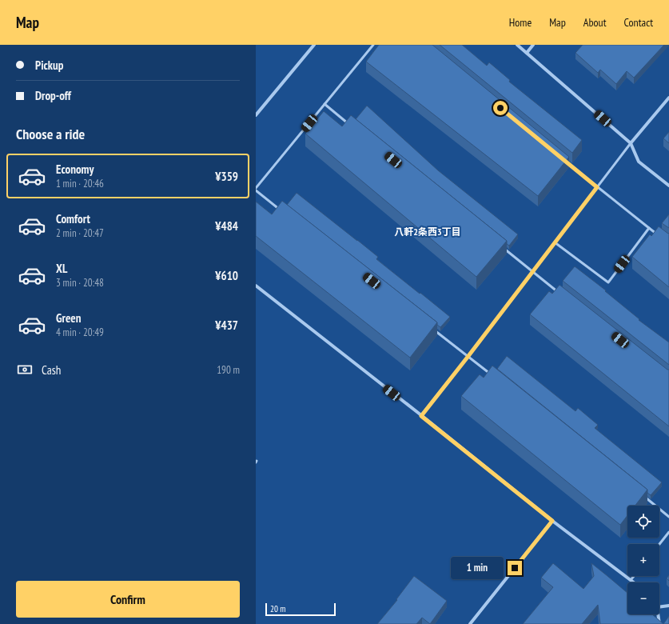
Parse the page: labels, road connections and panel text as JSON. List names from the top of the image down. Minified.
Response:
{"districts":["八軒2条西3丁目"],"scale_bar":"20 m","page":{"header":"Map","nav":["Home","Map","About","Contact"],"banner":["Pickup","Drop-off"],"heading":"Choose a ride","list":[{"name":"Economy","note":"1 min · 20:46","value":"¥359"},{"name":"Comfort","note":"2 min · 20:47","value":"¥484"},{"name":"XL","note":"3 min · 20:48","value":"¥610"},{"name":"Green","note":"4 min · 20:49","value":"¥437"}],"pay":["Cash","190 m"],"map_buttons":["+","−"],"bubble":"1 min","buttons":"Confirm","scale":"20 m"}}
